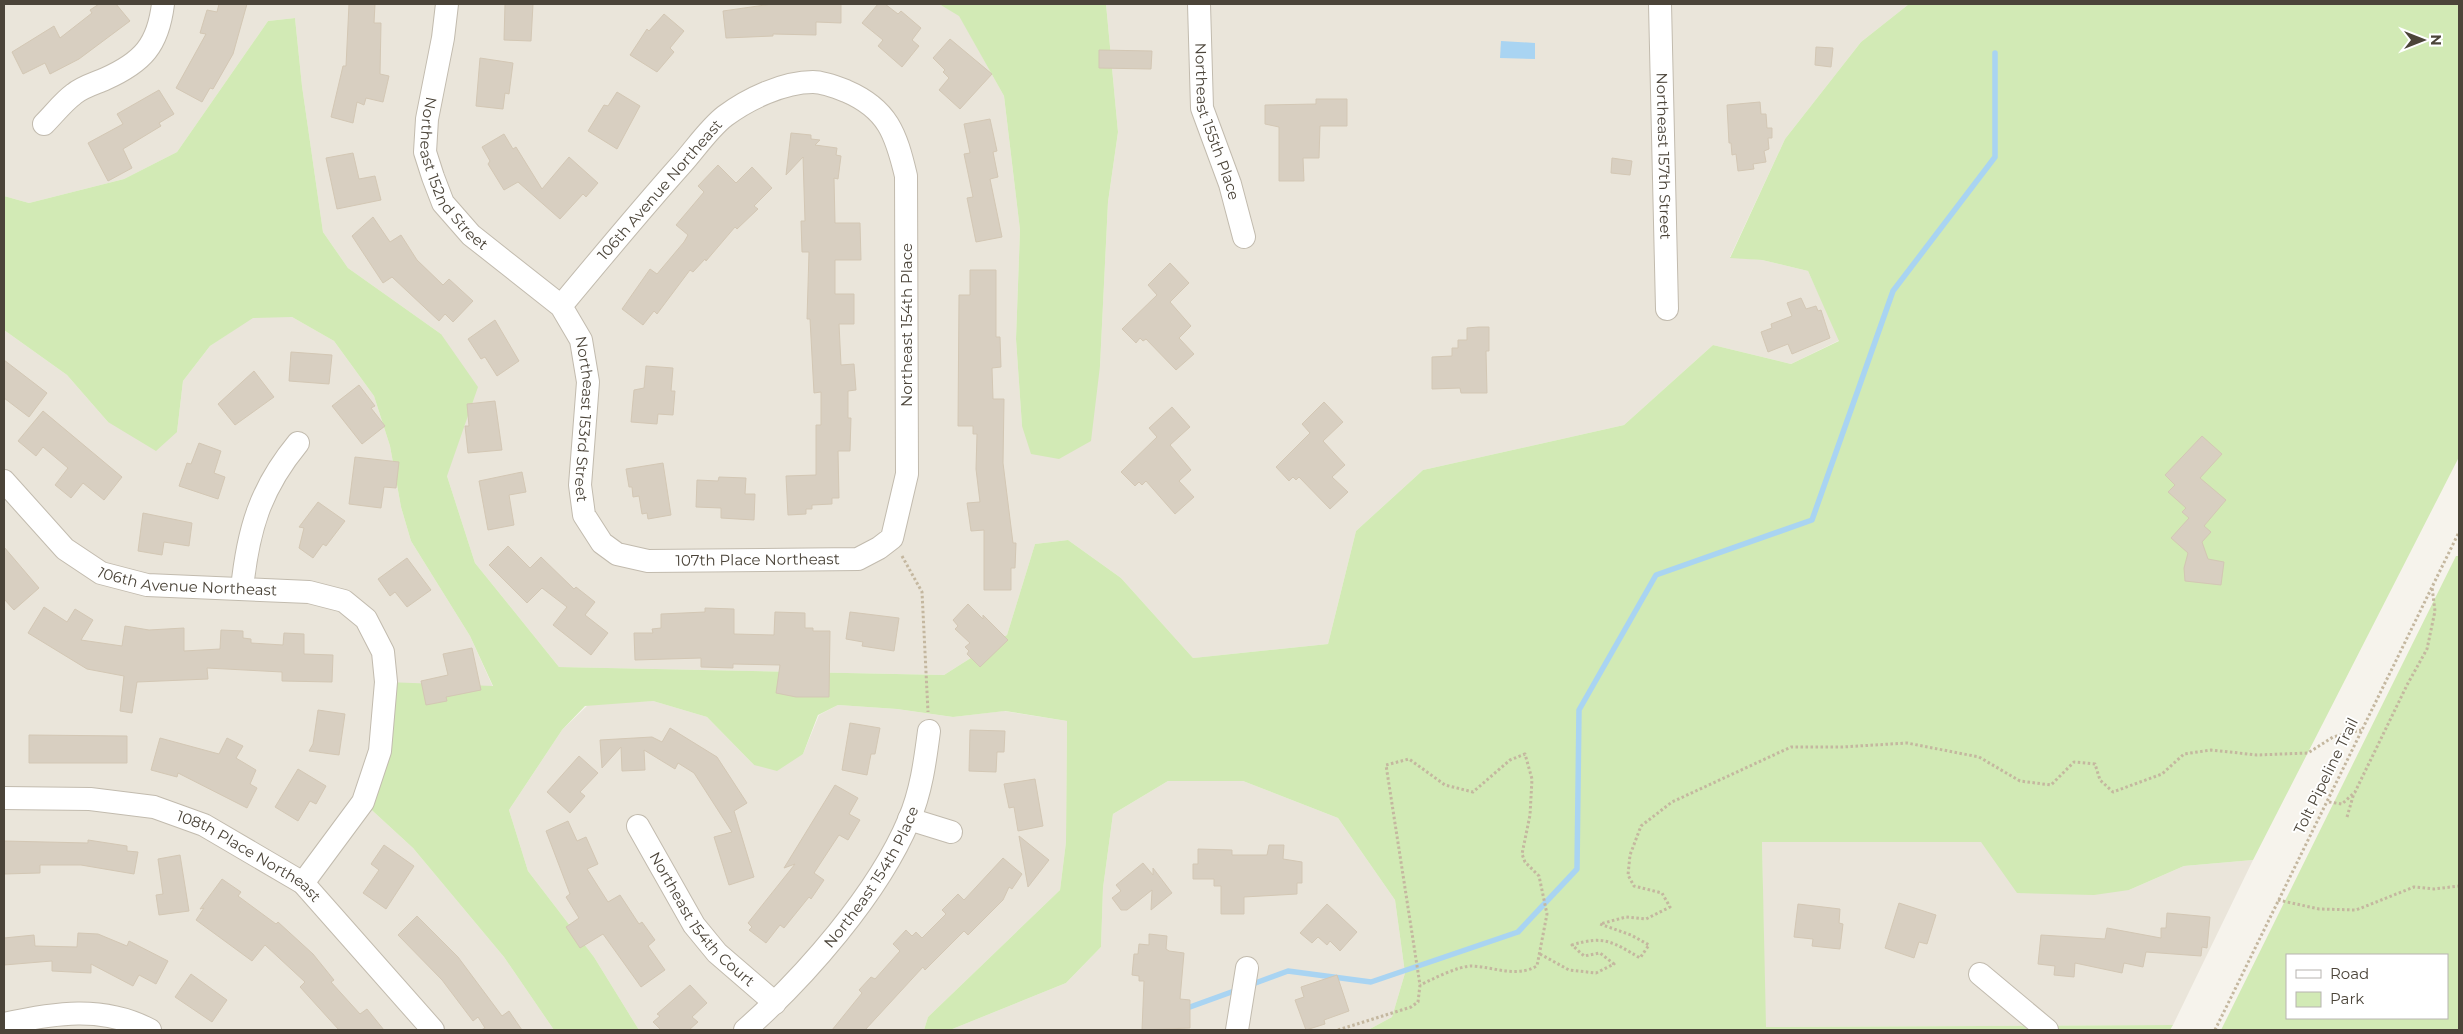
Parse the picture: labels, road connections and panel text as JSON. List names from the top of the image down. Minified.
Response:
{"streets":{"street":["Northeast 155th Place","Northeast 157th Street","Northeast 152nd Street","106th Avenue Northeast","Northeast 154th Place","Northeast 153rd Street","107th Place Northeast","108th Place Northeast","Northeast 154th Court"],"path":["Tolt Pipeline Trail"]},"crossings":[["Northeast 152nd Street","106th Avenue Northeast"],["Northeast 152nd Street","Northeast 153rd Street"],["106th Avenue Northeast","Northeast 154th Place"],["106th Avenue Northeast","Northeast 153rd Street"],["106th Avenue Northeast","108th Place Northeast"],["Northeast 154th Place","107th Place Northeast"],["Northeast 154th Place","Northeast 154th Court"],["Northeast 153rd Street","107th Place Northeast"]],"legend":["Road","Park"],"north":"right"}
